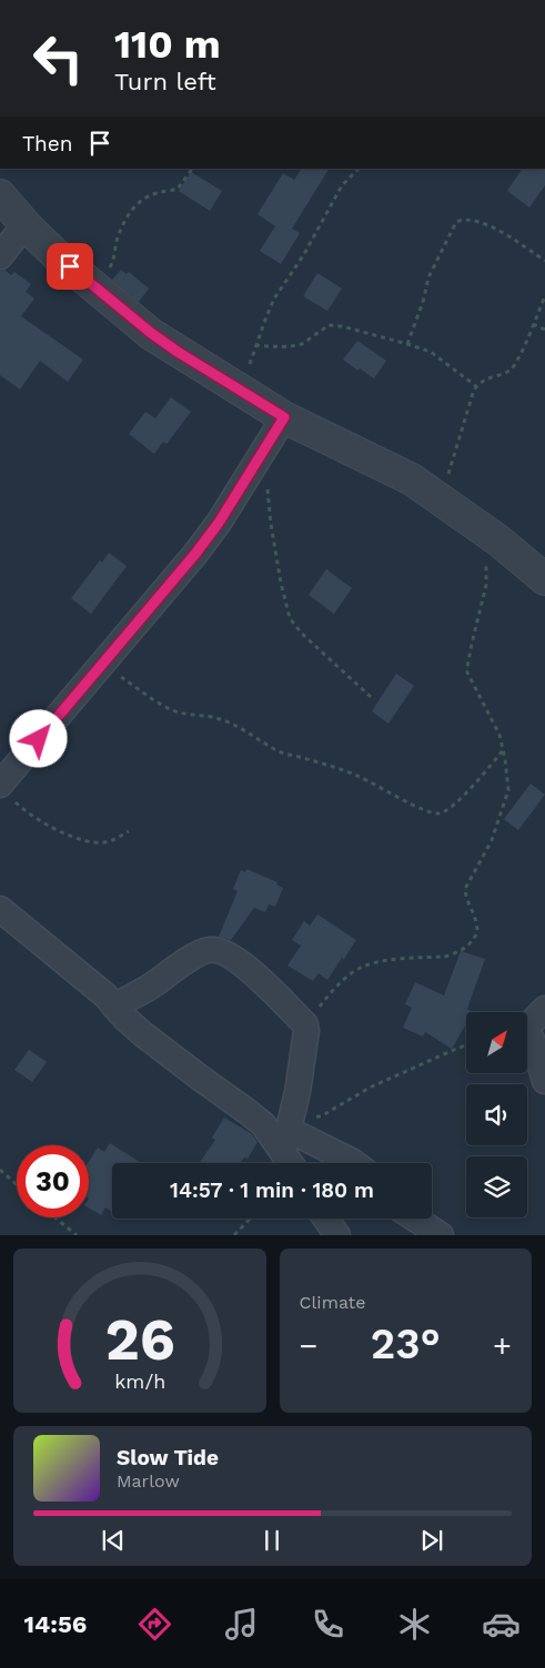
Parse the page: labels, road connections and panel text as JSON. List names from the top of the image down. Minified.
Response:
{"north":"top right","page":{"turn":["110 m","Turn left"],"then":"Then","limit":"30","trip":"14:57 · 1 min · 180 m","tile":"Climate","heat":["−","23°","+"],"song":["Slow Tide","Marlow"],"tabs":"14:56","gauge":["26","km/h"]}}
